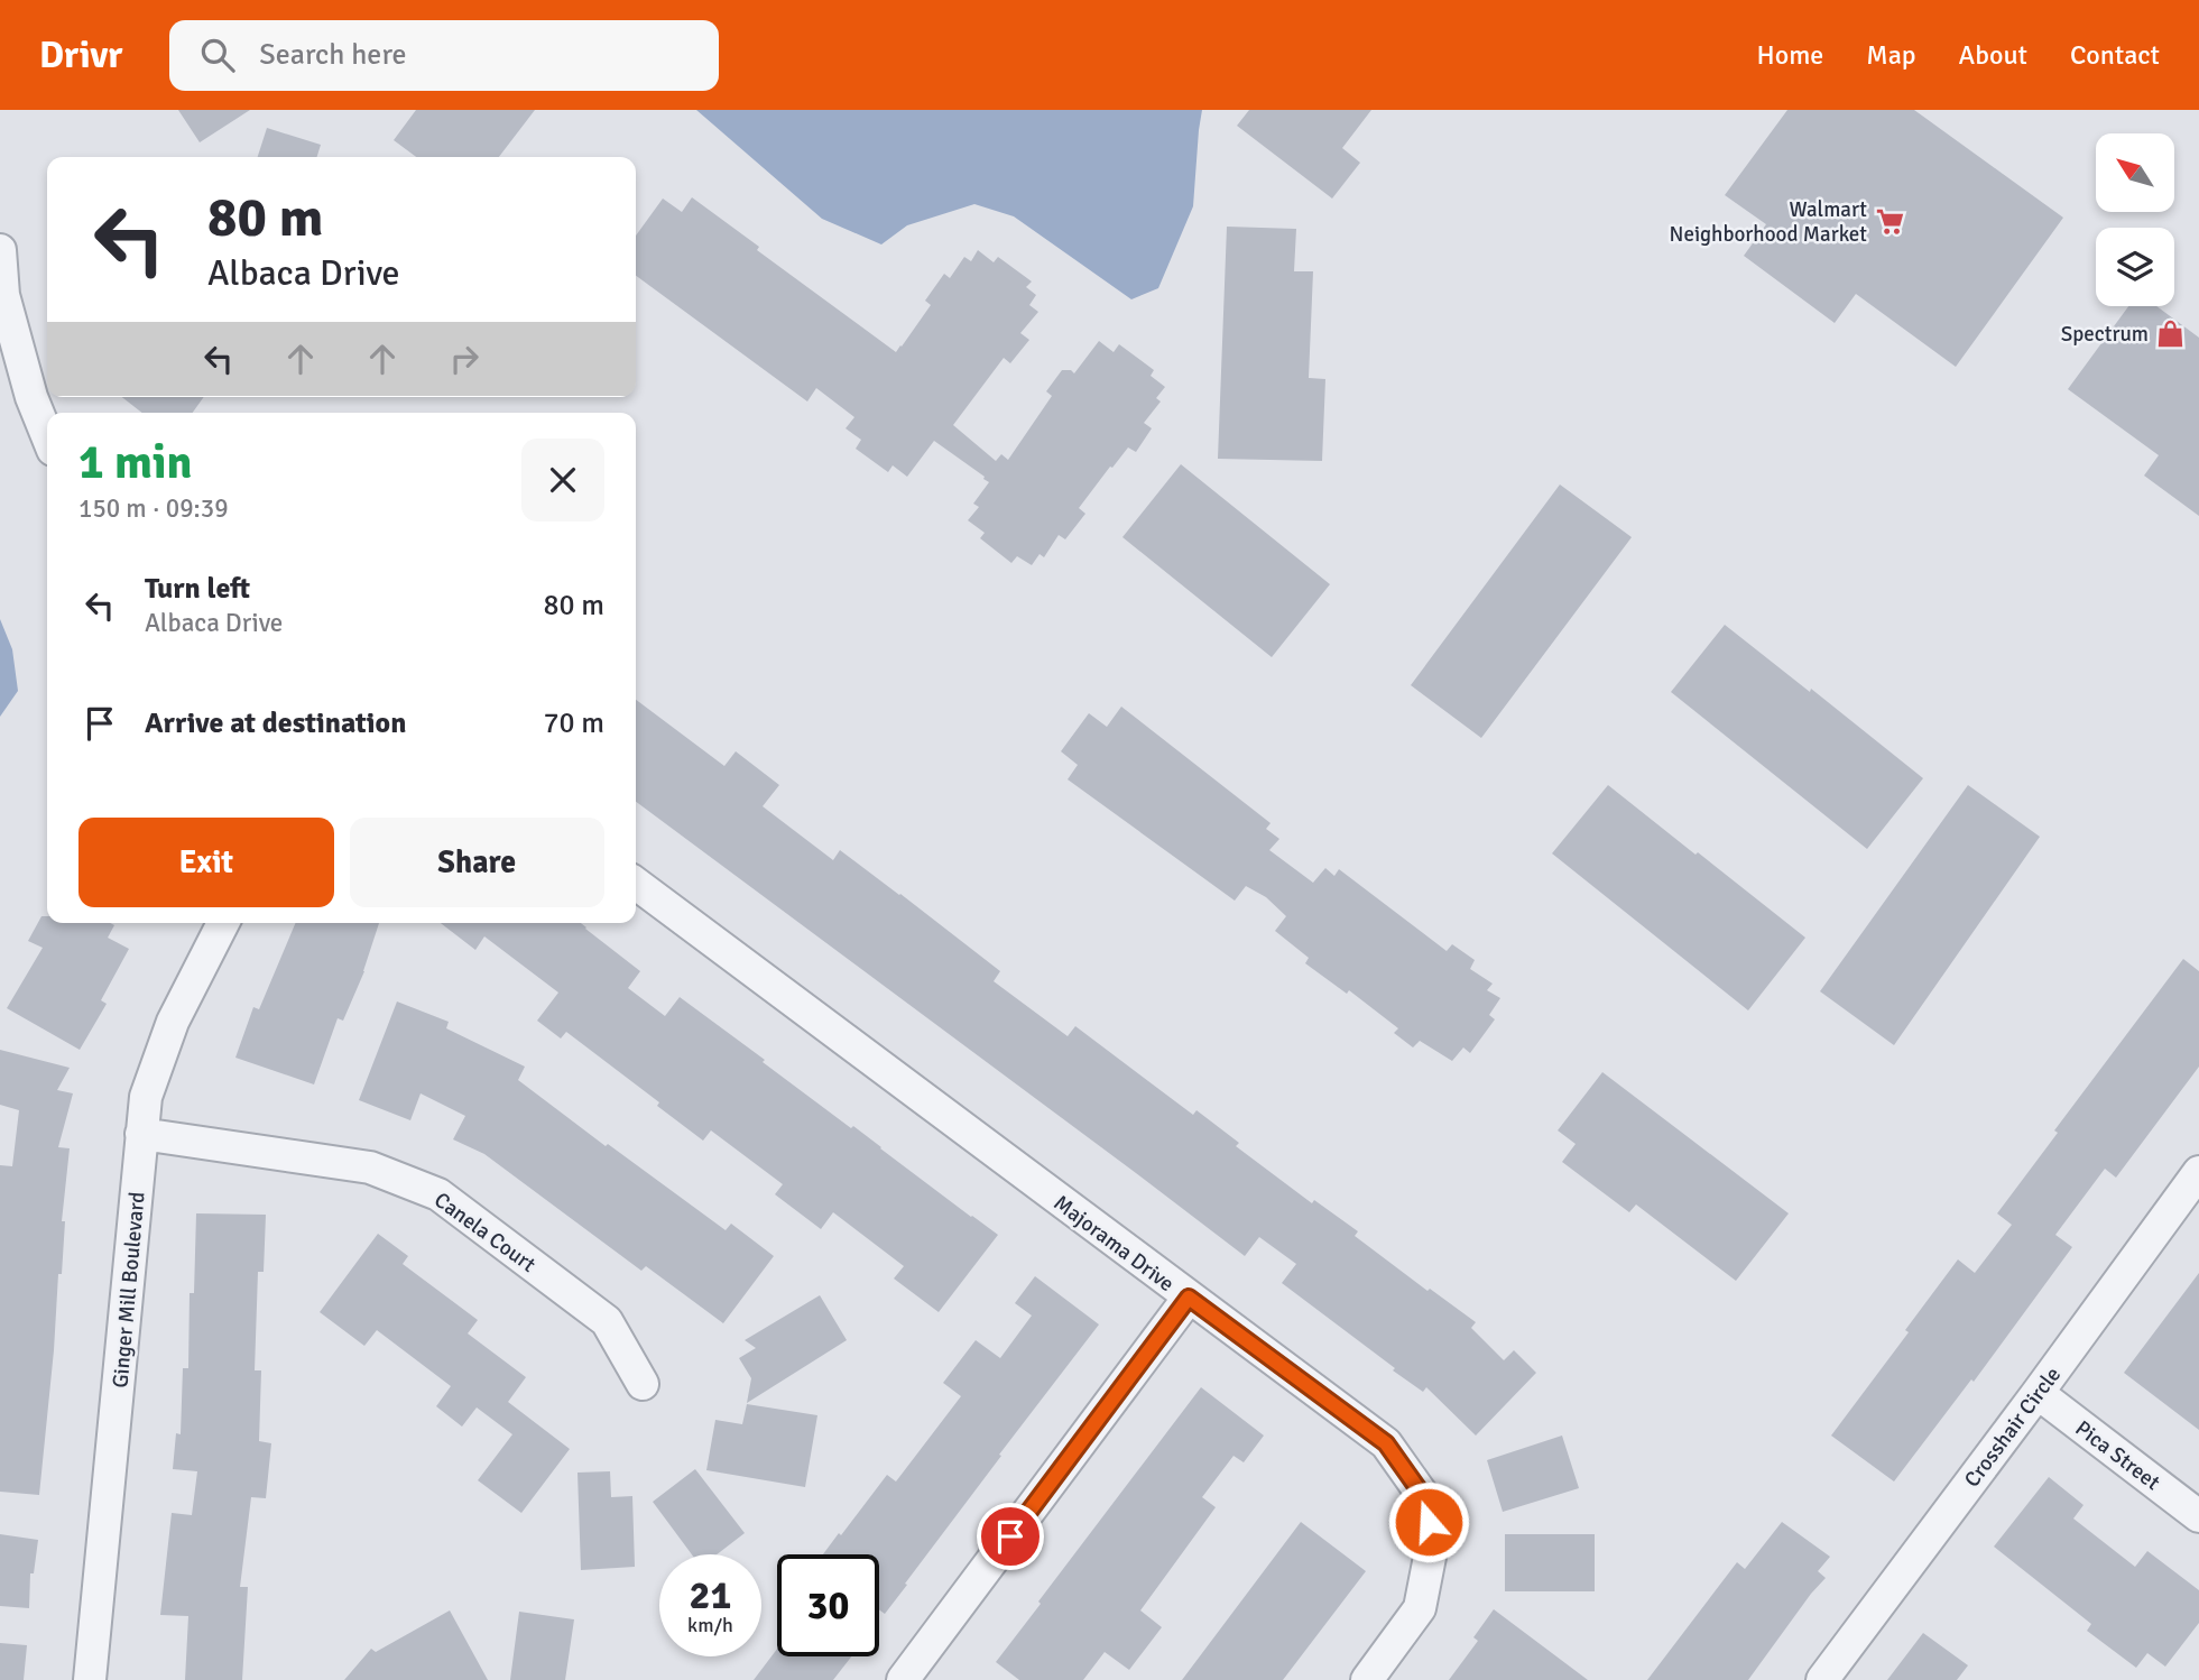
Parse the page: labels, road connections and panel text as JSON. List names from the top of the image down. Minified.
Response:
{"streets":{"street":["Canela Court","Majorama Drive","Ginger Mill Boulevard","Crosshair Circle","Pica Street"]},"crossings":[["Canela Court","Ginger Mill Boulevard"],["Crosshair Circle","Pica Street"]],"places":{"supermarket":["Walmart Neighborhood Market"],"shop":["Spectrum"]},"north":"top left","page":{"header":"Drivr","search":"Search here","nav":["Home","Map","About","Contact"],"turn":["80 m","Albaca Drive"],"heading":["1 min","150 m · 09:39"],"list":[{"name":"Turn left","note":"Albaca Drive","value":"80 m"},{"name":"Arrive at destination","value":"70 m"}],"buttons":["Exit","Share"],"speed":"21 km/h","limit":"30"}}
